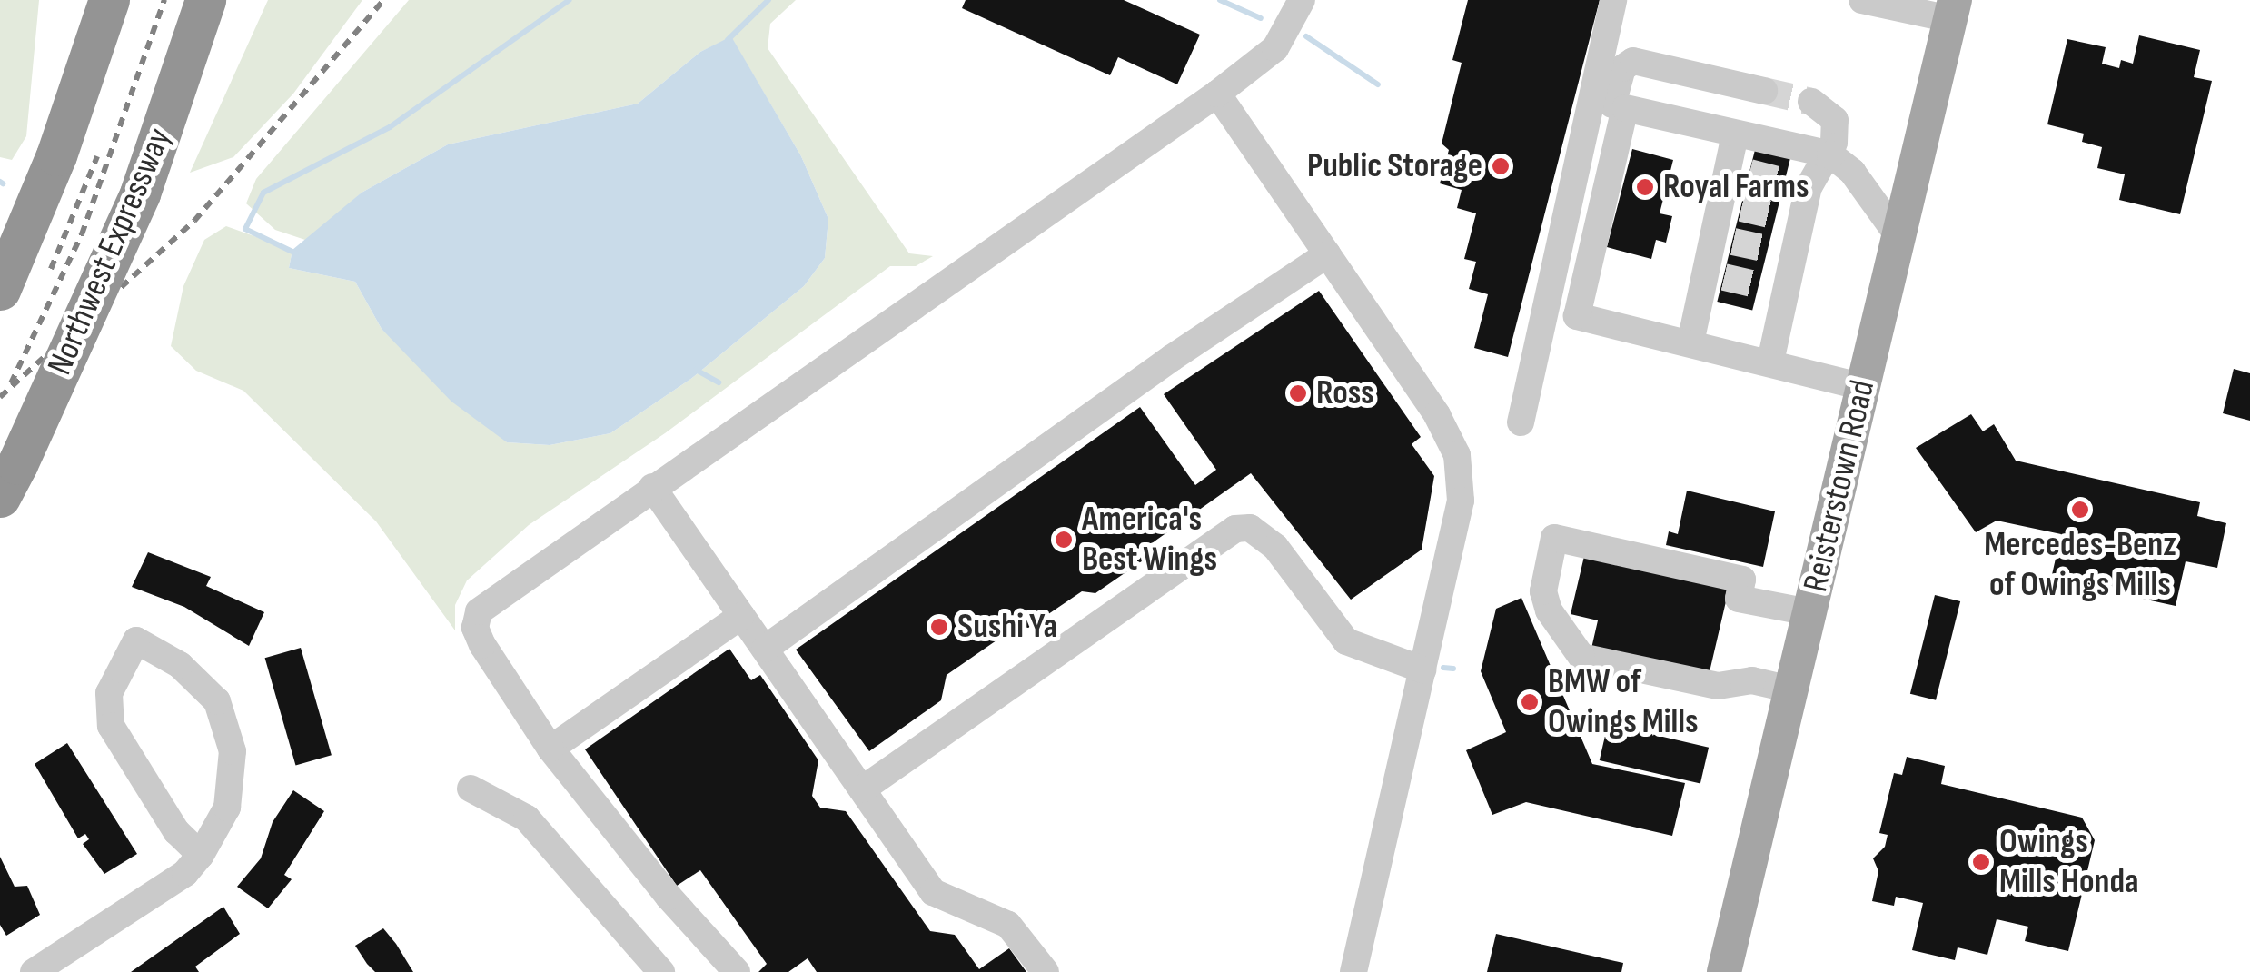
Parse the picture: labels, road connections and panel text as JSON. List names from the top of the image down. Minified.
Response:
{"streets":{"highway":["Northwest Expressway"],"main road":["Reisterstown Road"]},"places":["Public Storage","Royal Farms","Ross","Mercedes-Benz of Owings Mills","America's Best Wings","Sushi Ya","BMW of Owings Mills","Owings Mills Honda"]}
